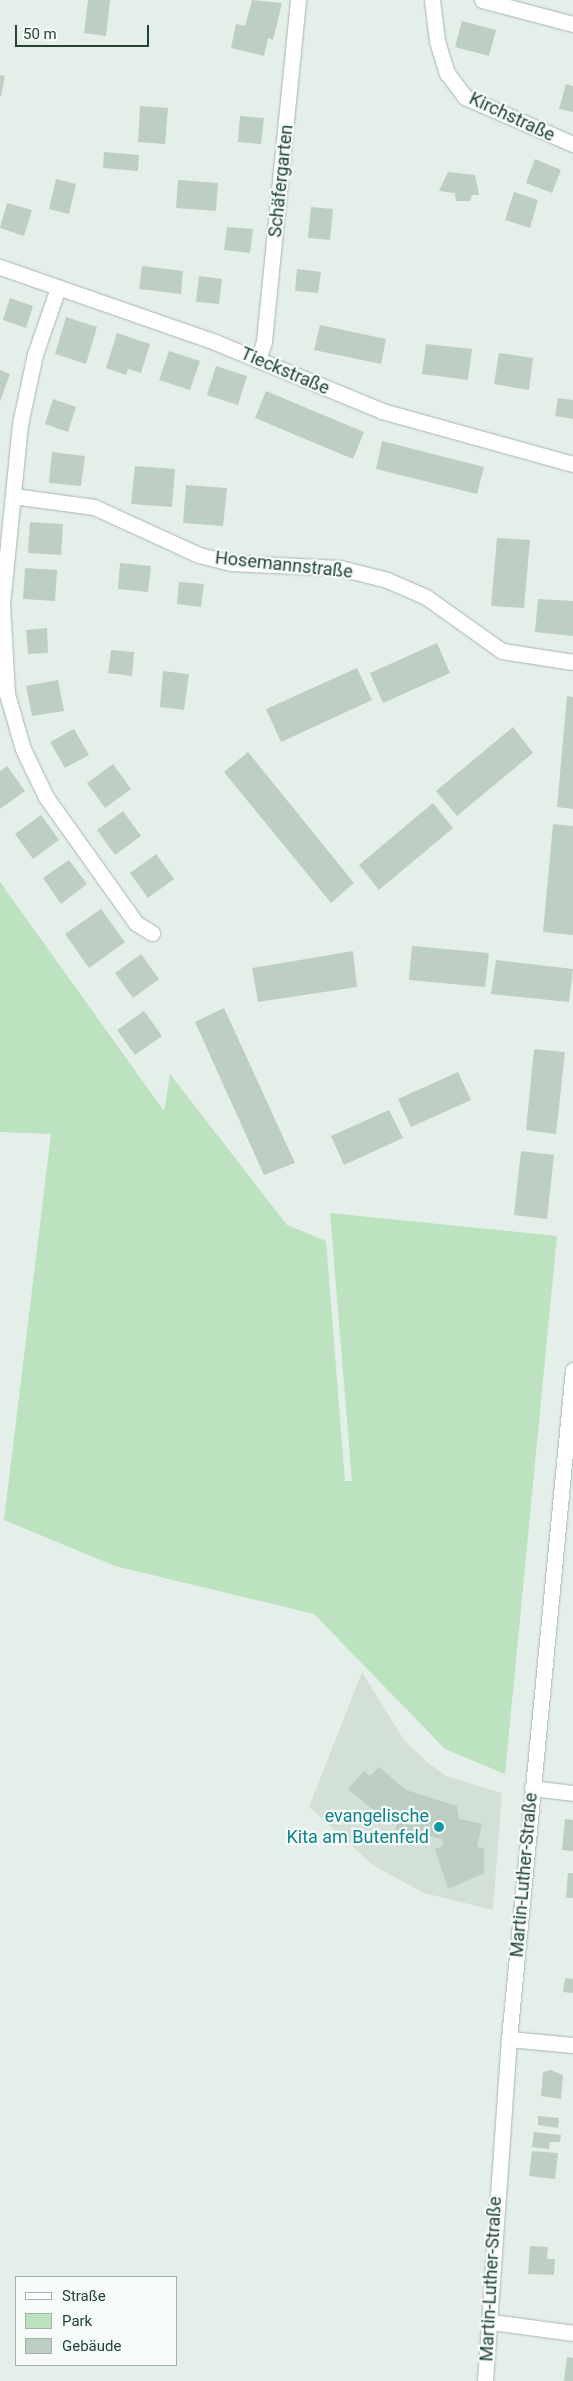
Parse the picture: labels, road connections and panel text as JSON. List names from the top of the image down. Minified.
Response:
{"streets":{"street":["Kirchstraße","Schäfergarten","Tieckstraße","Hosemannstraße","Martin-Luther-Straße"]},"crossings":[["Schäfergarten","Tieckstraße"]],"places":["evangelische Kita am Butenfeld"],"legend":["Straße","Park","Gebäude"],"scale_bar":"50 m"}
